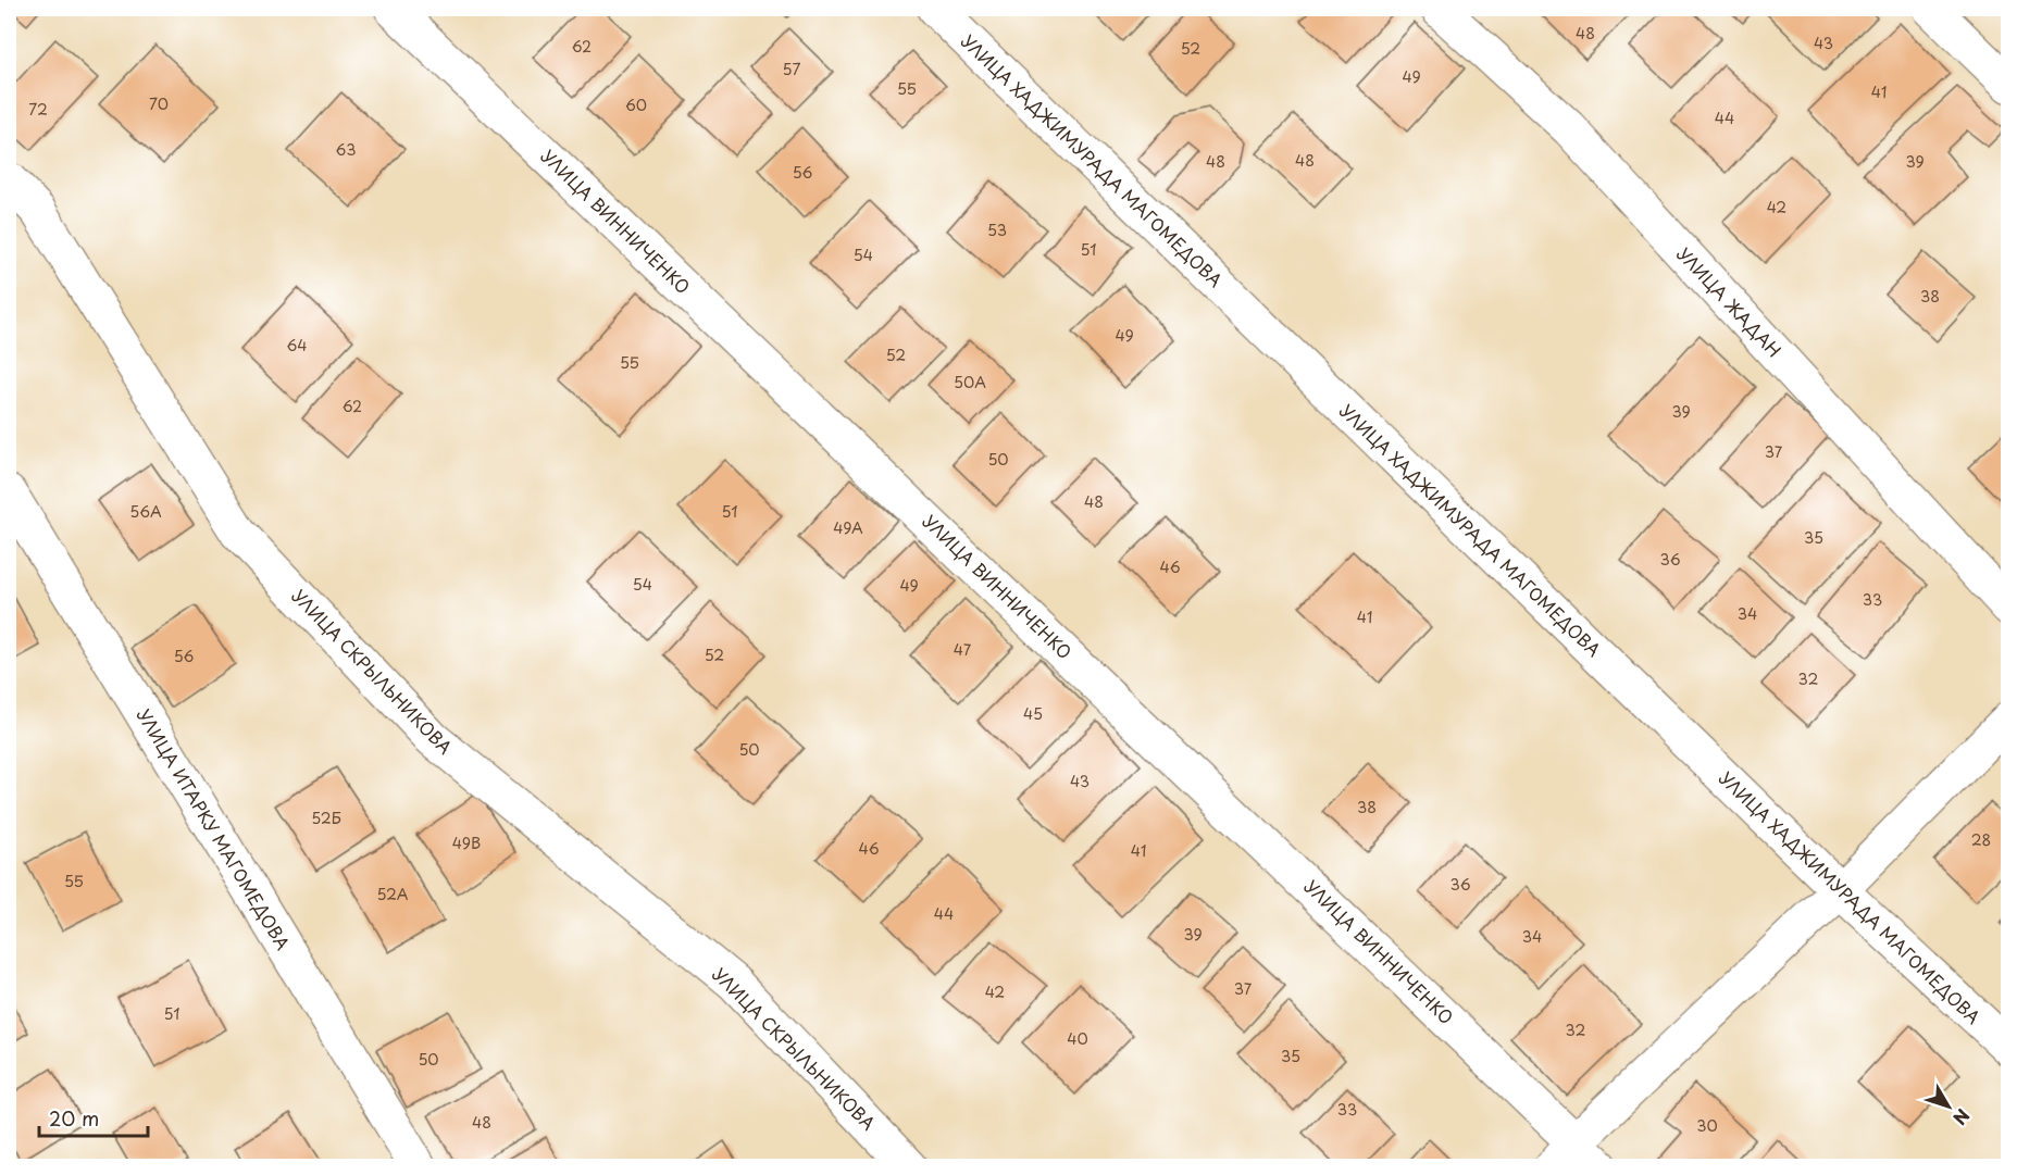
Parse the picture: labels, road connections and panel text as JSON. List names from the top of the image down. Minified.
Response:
{"streets":{"street":["УЛИЦА ХАДЖИМУРАДА МАГОМЕДОВА","УЛИЦА ВИННИЧЕНКО","УЛИЦА ЖАДАН","УЛИЦА СКРЫЛЬНИКОВА","УЛИЦА ИТАРКУ МАГОМЕДОВА"]},"house_numbers":["48","43","62","52","57","49","55","41","70","60","72","44","63","48","48","39","56","42","53","51","54","38","49","64","52","55","50А","62","39","37","50","48","56А","51","49А","35","36","46","54","49","33","34","41","47","52","56","32","45","50","43","38","52Б","28","49В","46","41","55","36","52А","44","39","34","37","42","51","32","40","35","50","33","48","30"],"scale_bar":"20 m","north":"bottom right"}
